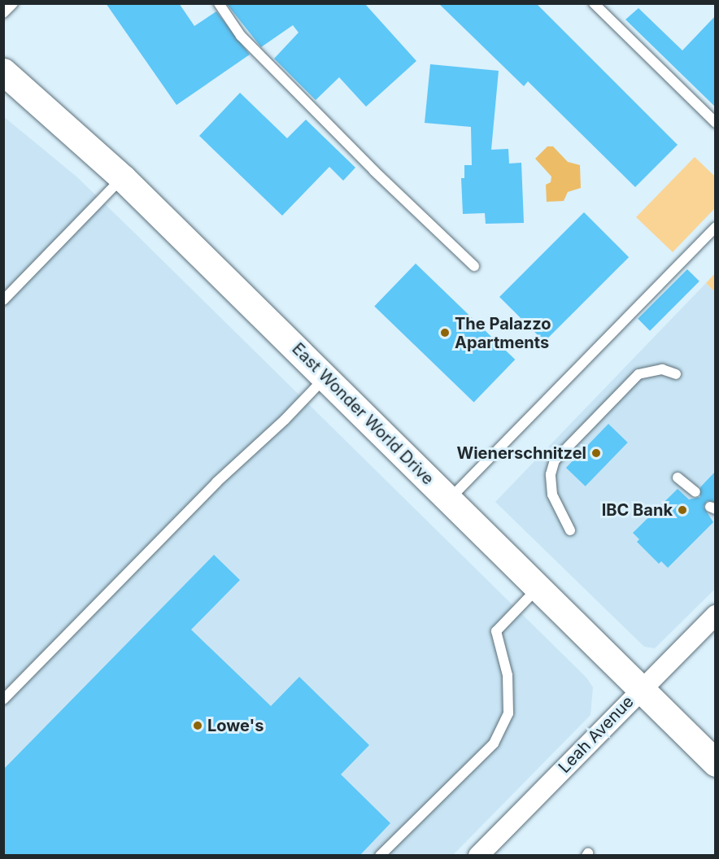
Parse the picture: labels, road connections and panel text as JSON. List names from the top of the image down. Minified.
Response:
{"streets":{"main road":["East Wonder World Drive"],"street":["Leah Avenue"]},"crossings":[["East Wonder World Drive","Leah Avenue"]],"places":["The Palazzo Apartments","Wienerschnitzel","IBC Bank","Lowe's"]}
